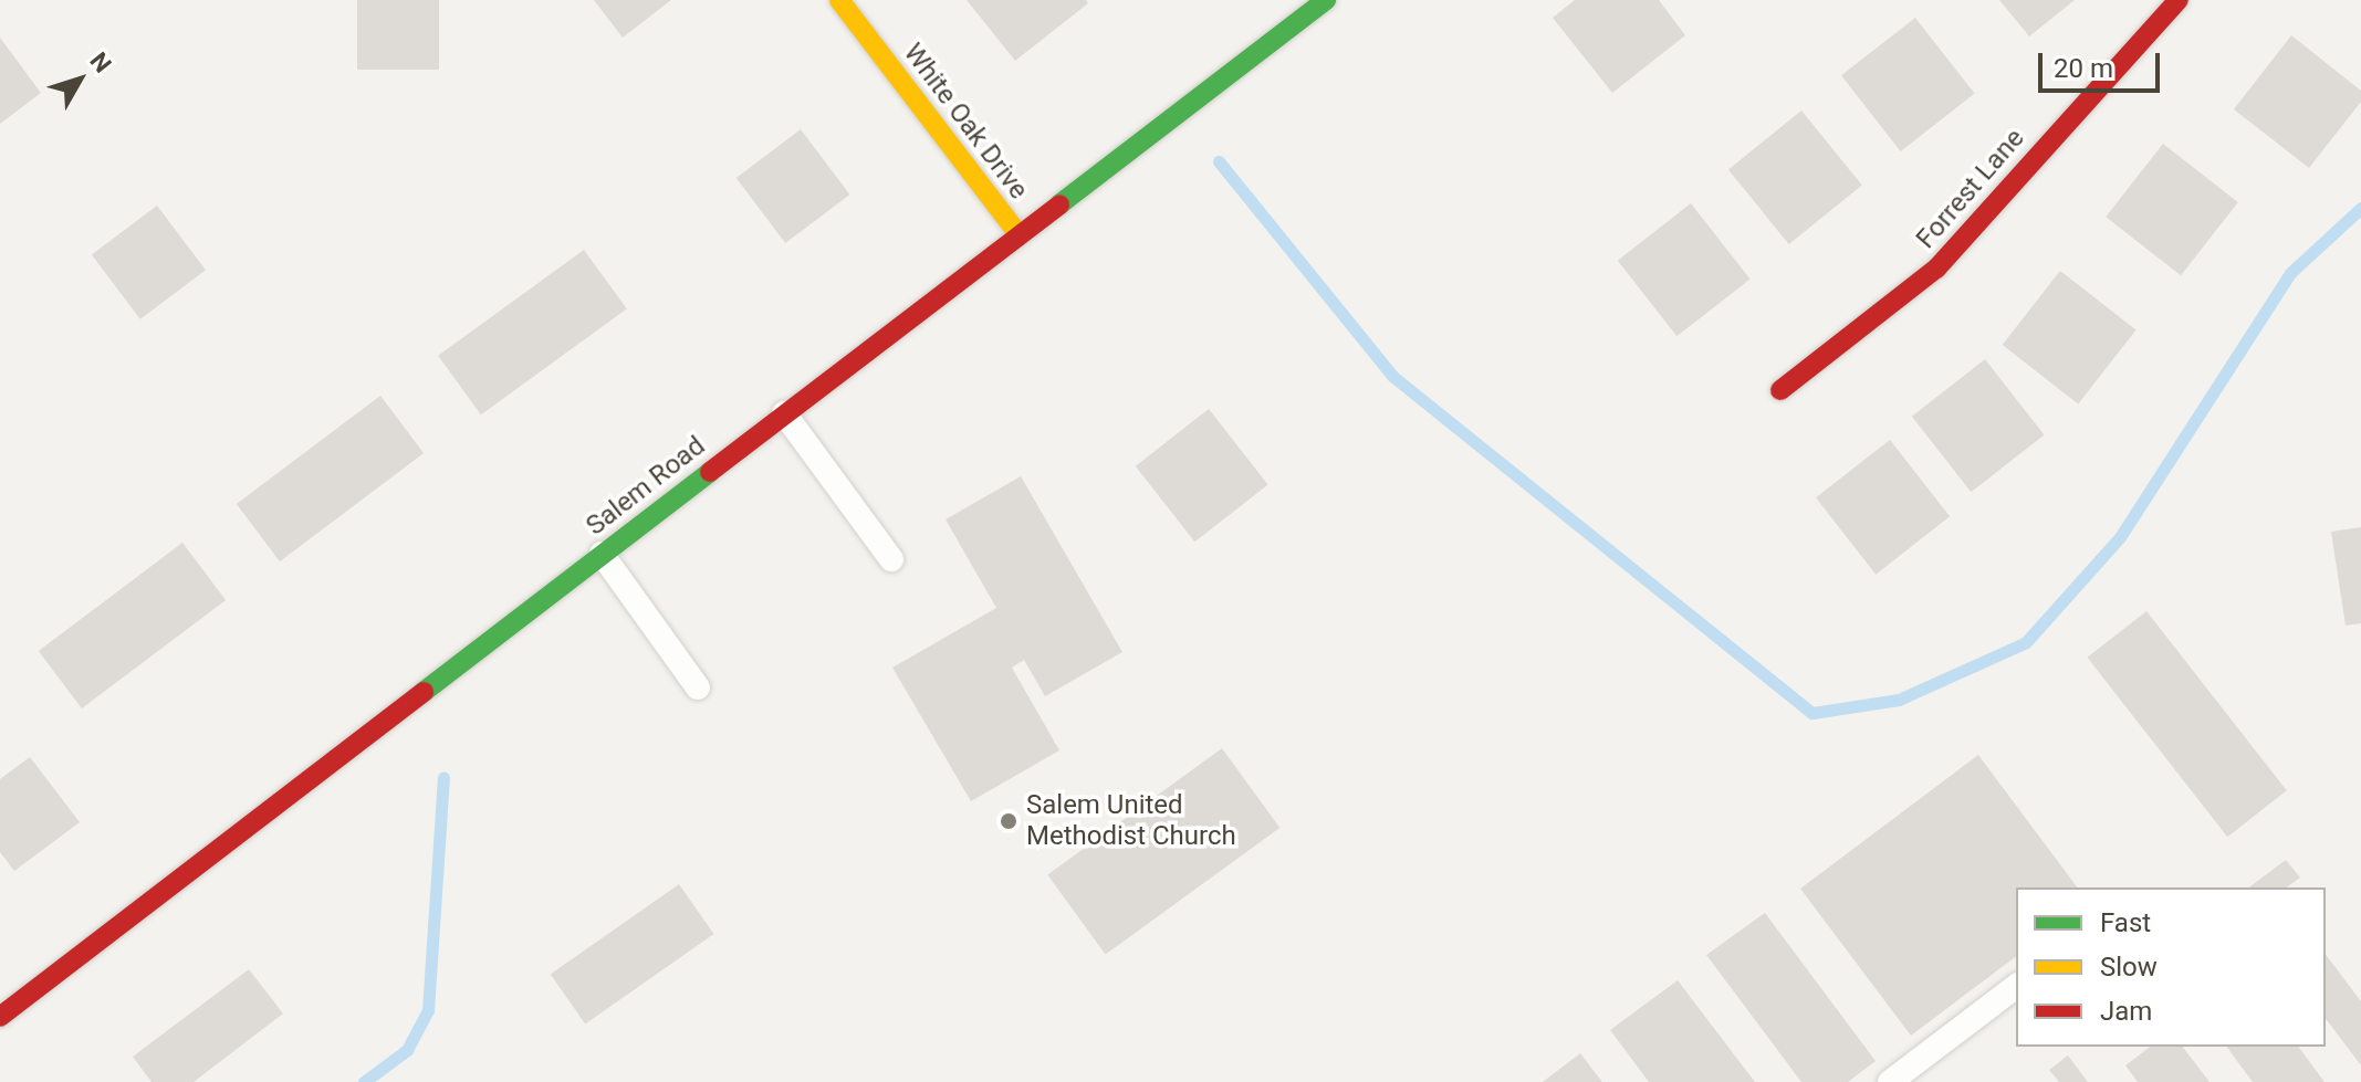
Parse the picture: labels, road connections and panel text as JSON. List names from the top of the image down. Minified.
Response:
{"streets":{"main road":["White Oak Drive","Forrest Lane","Salem Road"]},"crossings":[["White Oak Drive","Salem Road"]],"places":["Salem United Methodist Church"],"legend":["Fast","Slow","Jam"],"scale_bar":"20 m","north":"top right"}
